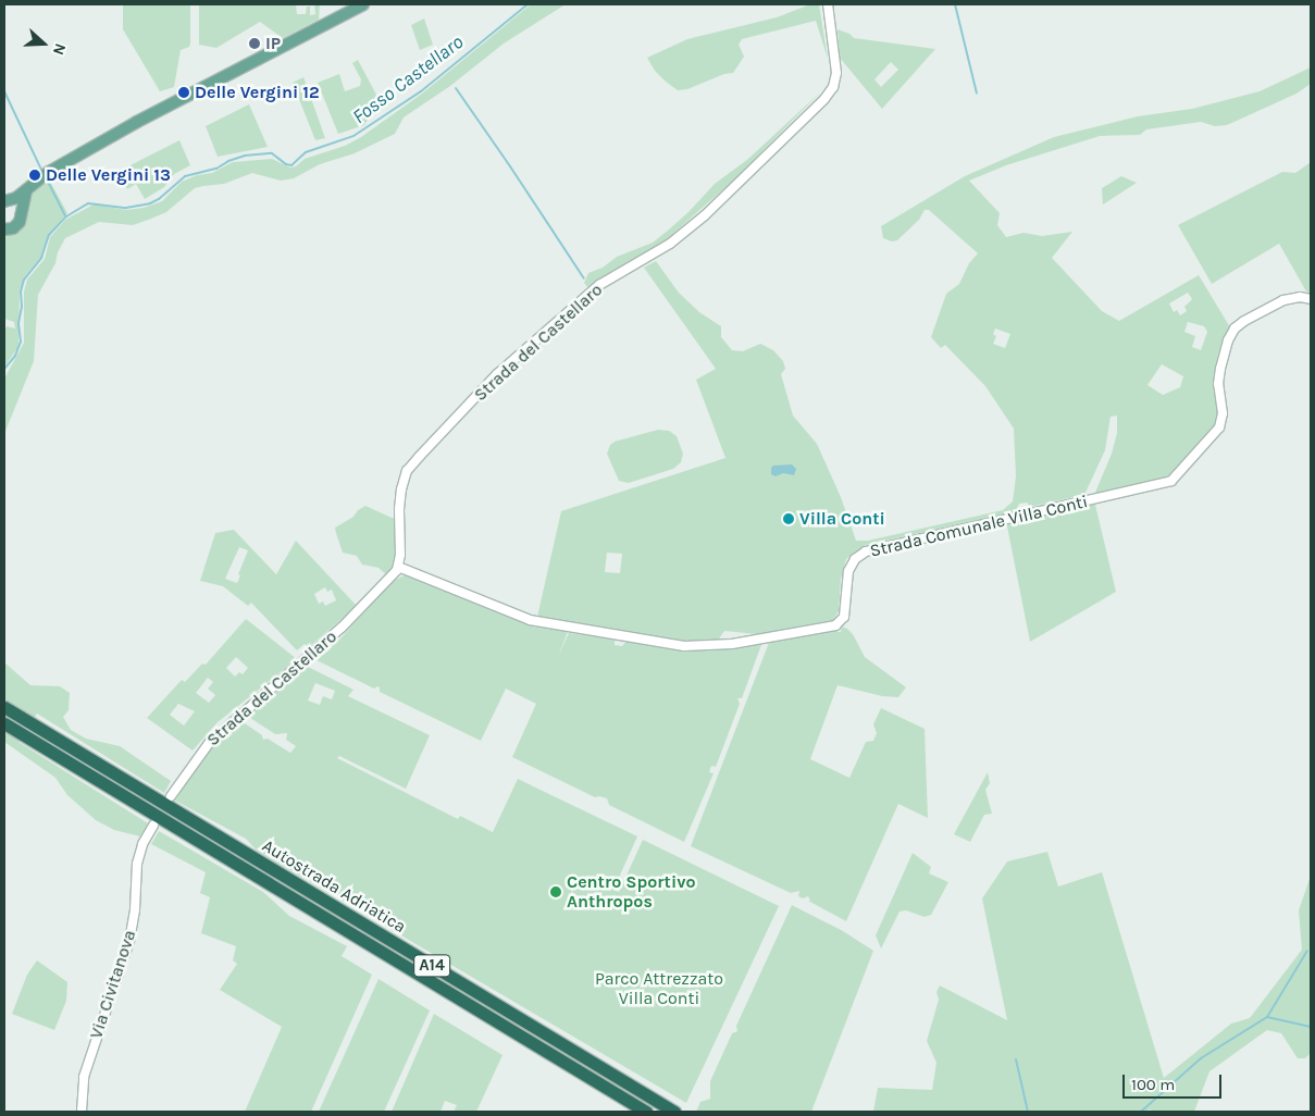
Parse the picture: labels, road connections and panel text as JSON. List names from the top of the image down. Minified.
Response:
{"streets":{"highway":["Autostrada Adriatica","A14"],"street":["Strada del Castellaro","Strada Comunale Villa Conti","Via Civitanova"]},"crossings":[["Strada del Castellaro","Strada Comunale Villa Conti"]],"water":["Fosso Castellaro"],"parks":["Parco Attrezzato Villa Conti"],"places":["IP","Delle Vergini 12","Delle Vergini 13","Villa Conti","Centro Sportivo Anthropos"],"scale_bar":"100 m","north":"right"}
